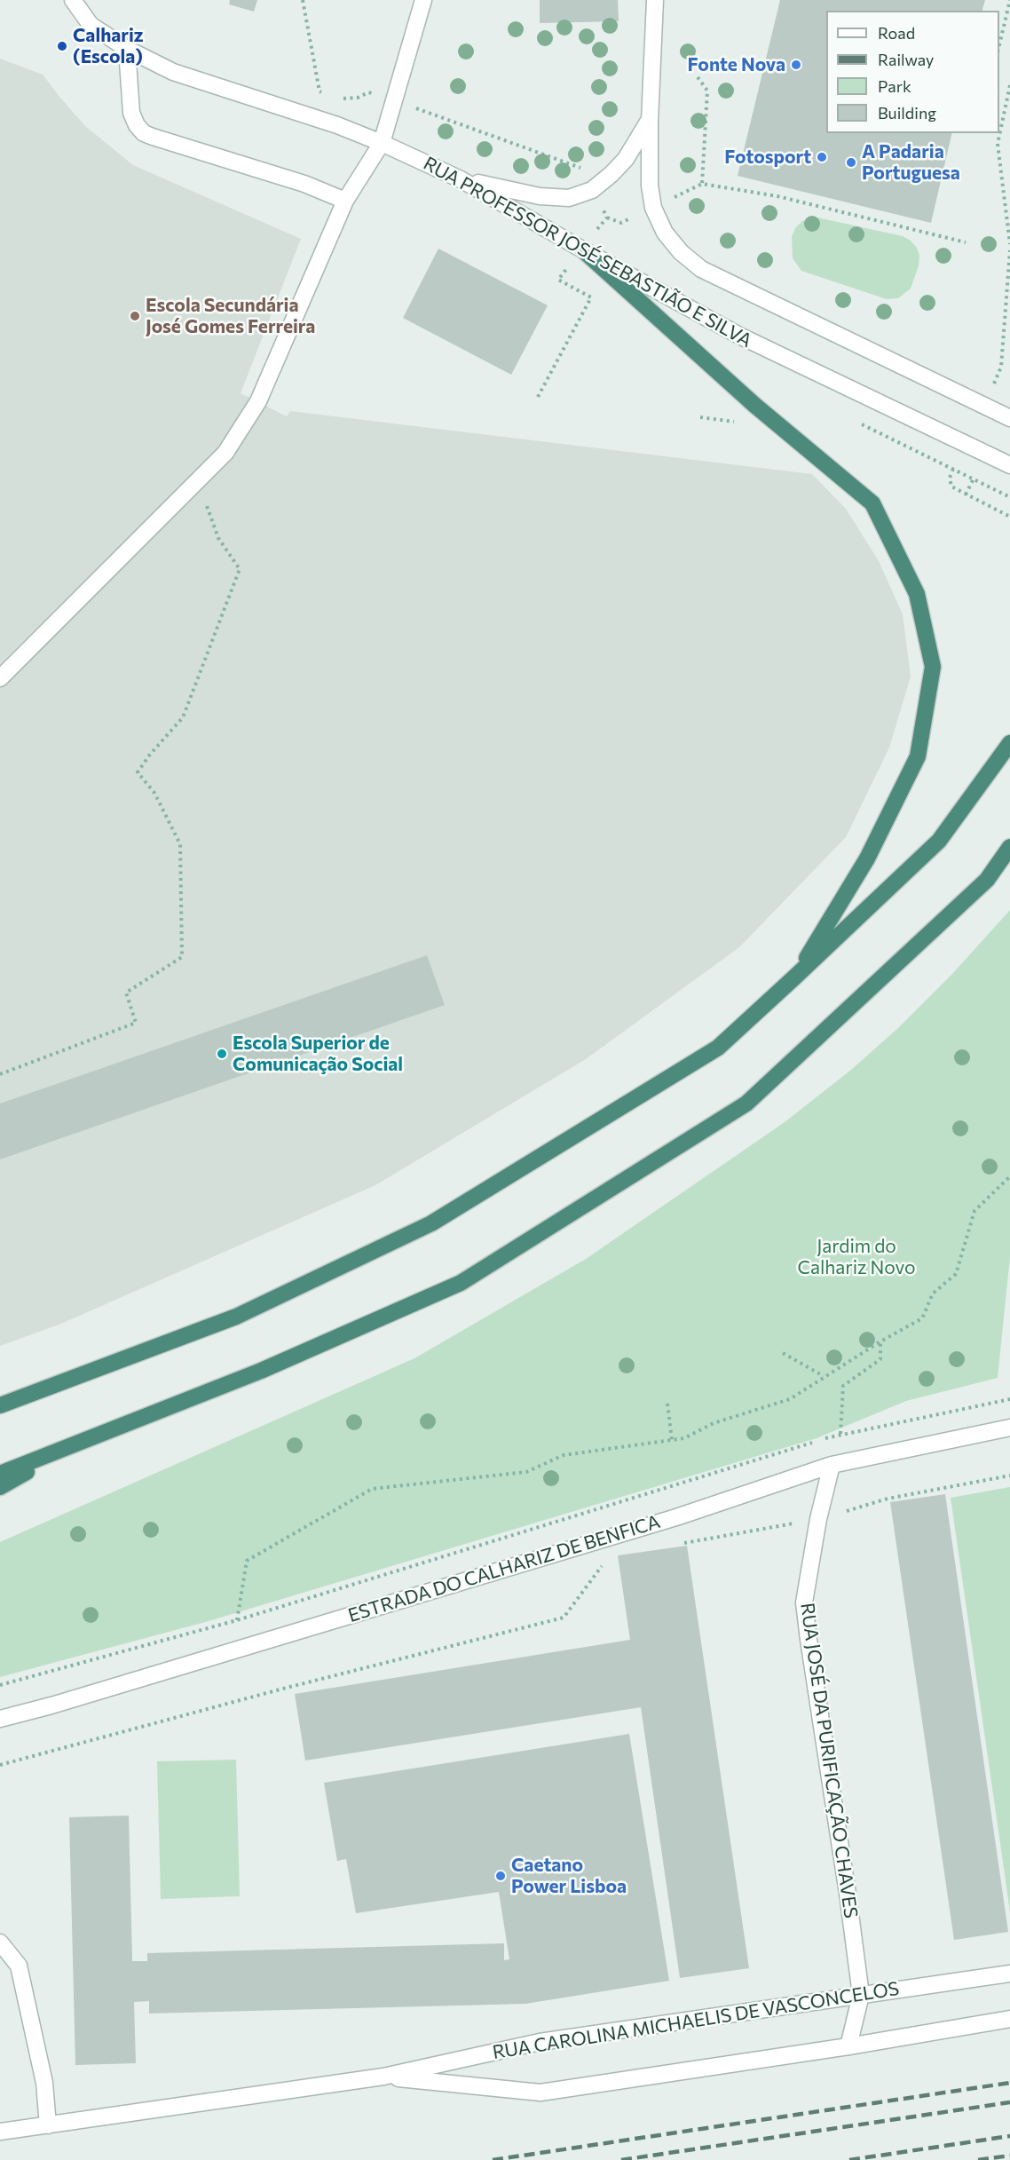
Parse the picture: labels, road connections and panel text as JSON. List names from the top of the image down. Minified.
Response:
{"streets":{"street":["RUA PROFESSOR JOSÉ SEBASTIÃO E SILVA","ESTRADA DO CALHARIZ DE BENFICA","RUA JOSÉ DA PURIFICAÇÃO CHAVES","RUA CAROLINA MICHAELIS DE VASCONCELOS"]},"crossings":[["ESTRADA DO CALHARIZ DE BENFICA","RUA JOSÉ DA PURIFICAÇÃO CHAVES"],["RUA JOSÉ DA PURIFICAÇÃO CHAVES","RUA CAROLINA MICHAELIS DE VASCONCELOS"]],"parks":["Jardim do Calhariz Novo"],"places":["Calhariz (Escola)","Fonte Nova","Fotosport","A Padaria Portuguesa","Escola Secundária José Gomes Ferreira","Escola Superior de Comunicação Social","Caetano Power Lisboa"],"legend":["Road","Railway","Park","Building"]}
